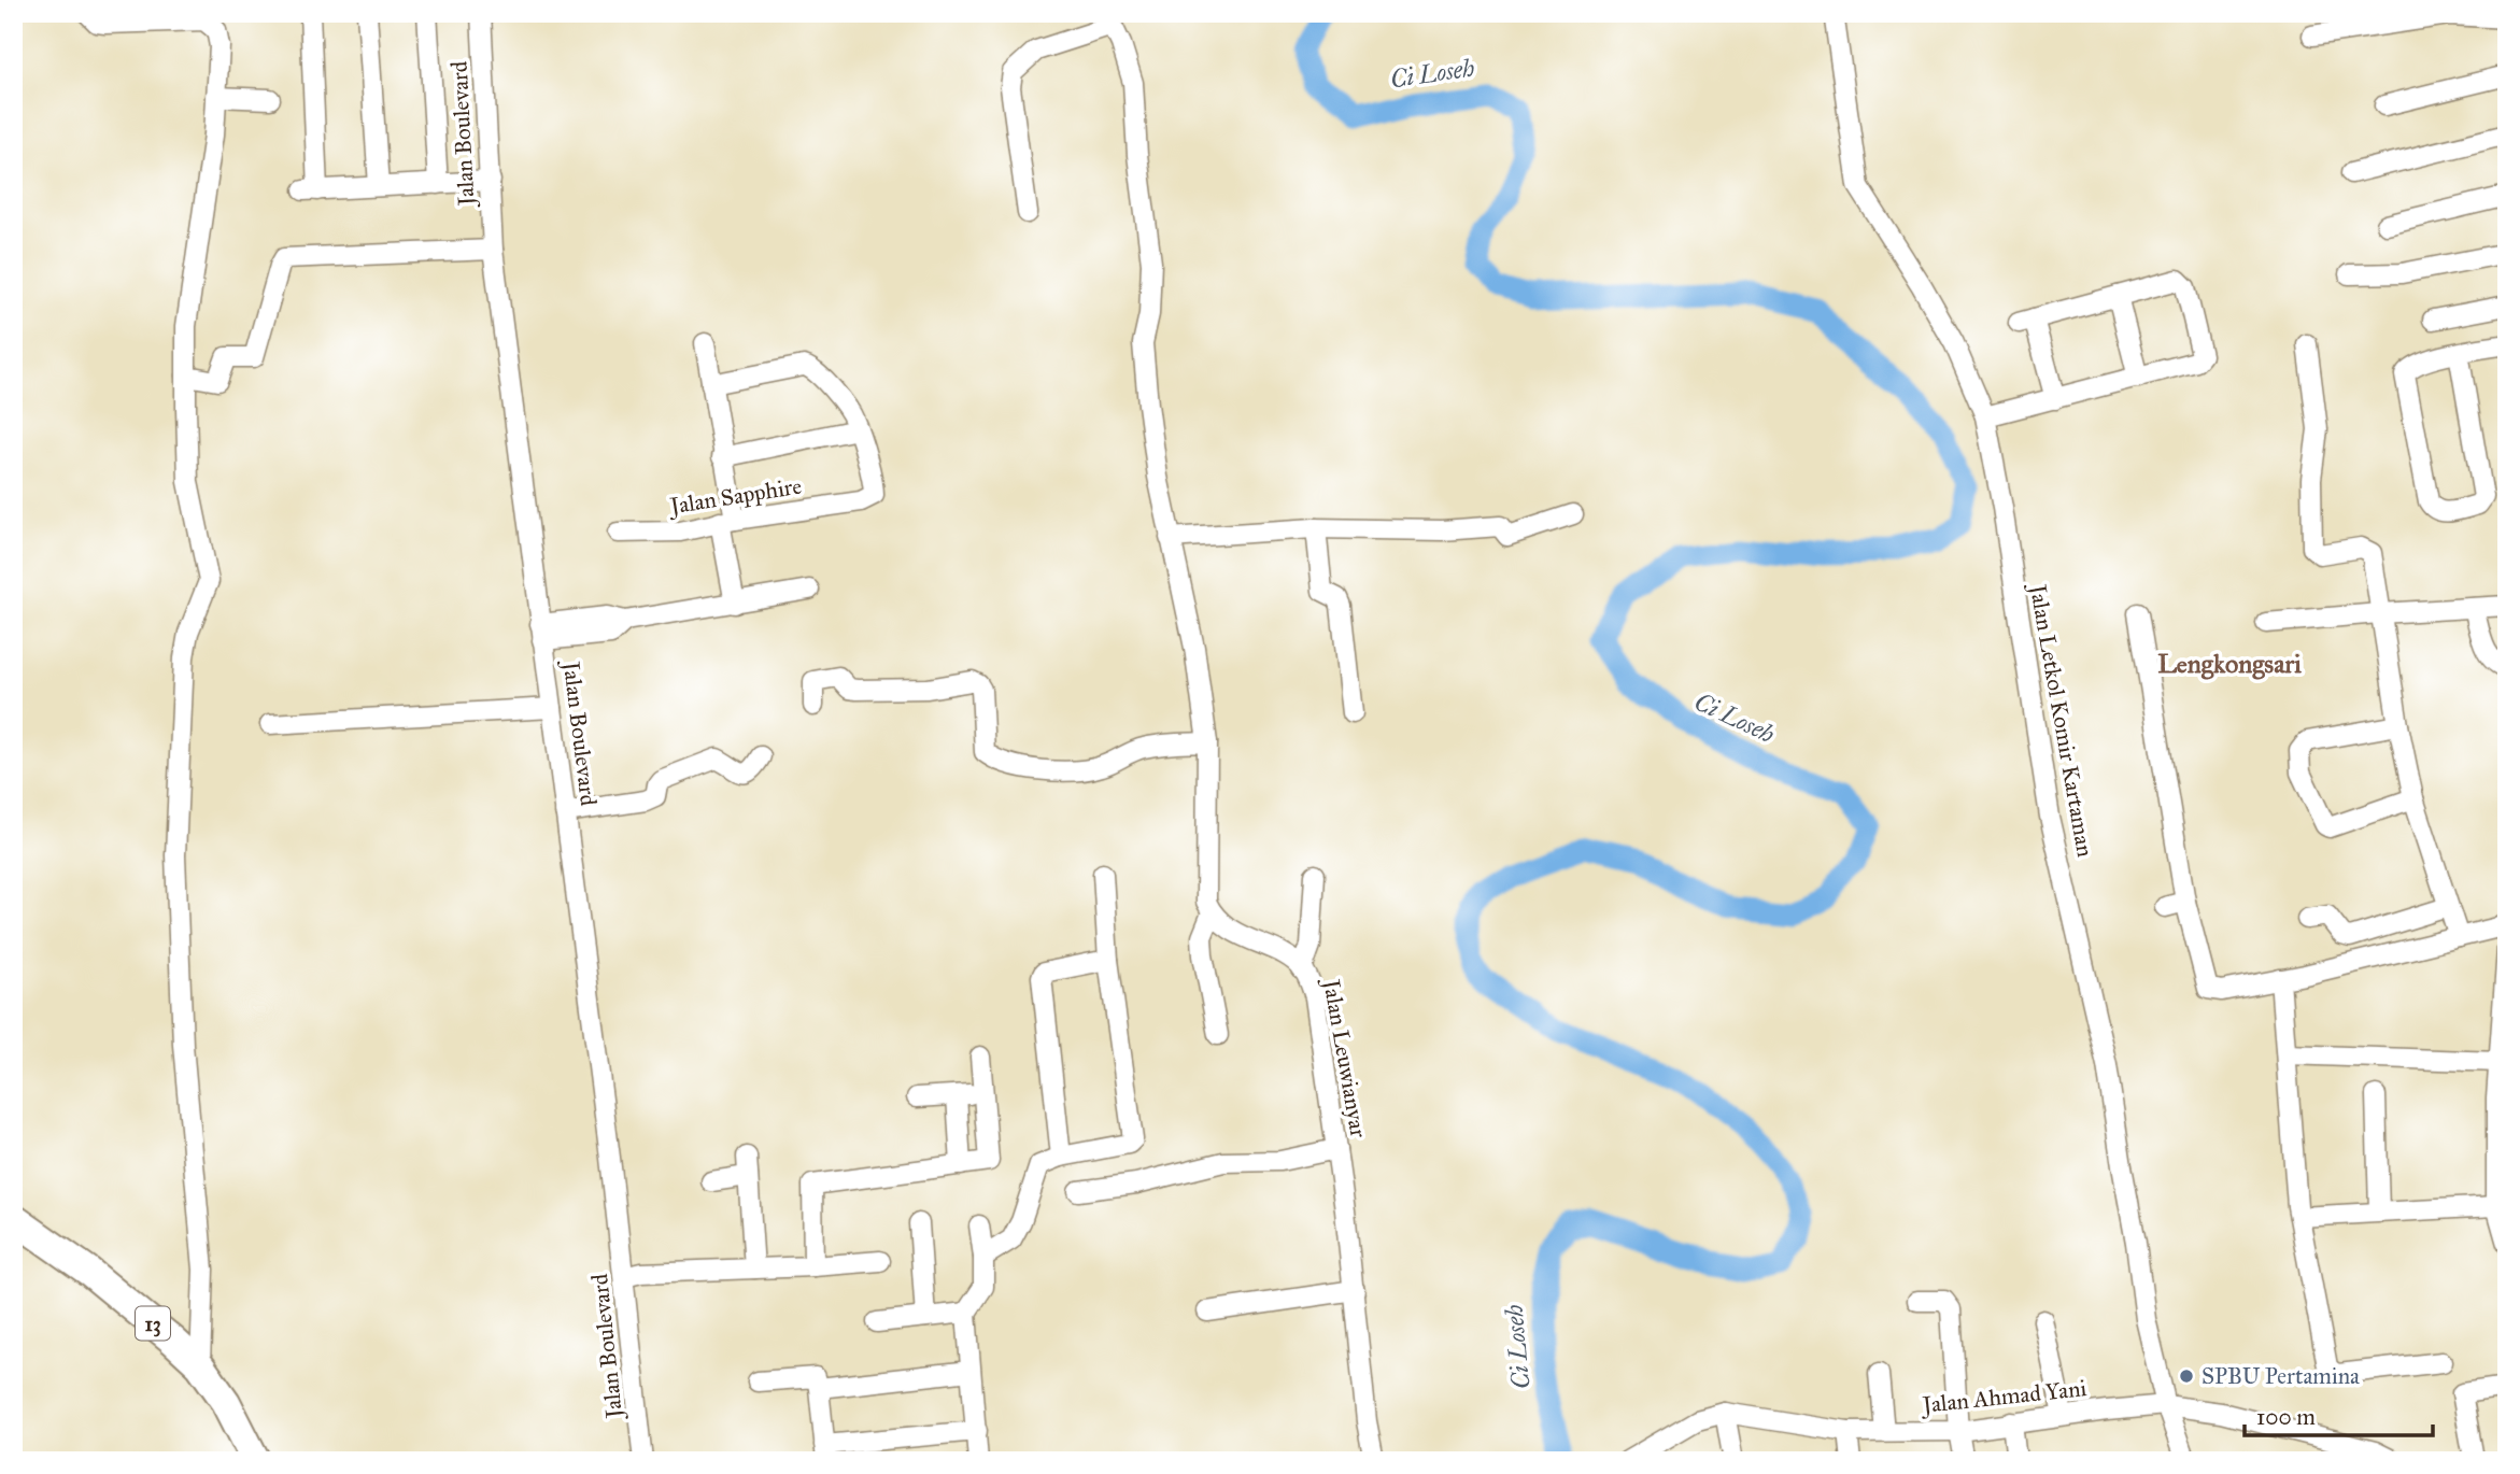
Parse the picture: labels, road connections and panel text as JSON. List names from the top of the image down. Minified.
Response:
{"streets":{"highway":["13"],"street":["Jalan Boulevard","Jalan Sapphire","Jalan Letkol Komir Kartaman","Jalan Leuwianyar","Jalan Ahmad Yani"]},"crossings":[["Jalan Letkol Komir Kartaman","Jalan Ahmad Yani"]],"districts":["Lengkongsari"],"water":["Ci Loseh"],"places":["SPBU Pertamina"],"scale_bar":"100 m"}
